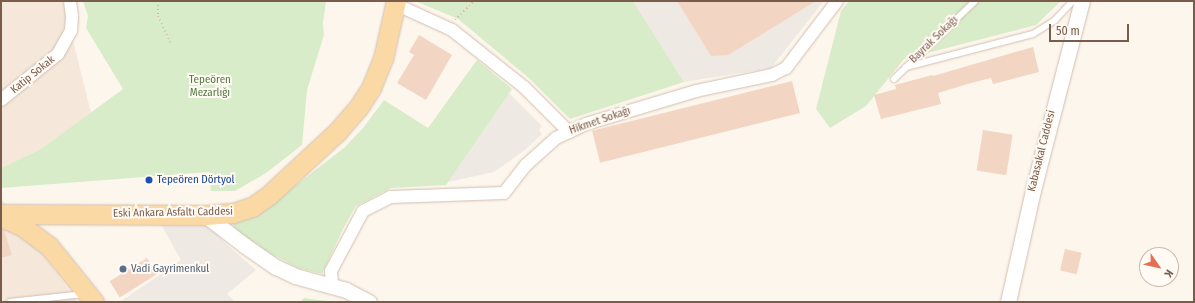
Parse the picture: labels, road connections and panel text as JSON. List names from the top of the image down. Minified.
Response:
{"streets":{"main road":["Eski Ankara Asfaltı Caddesi"],"street":["Katip Sokak","Hikmet Sokağı","Kabasakal Caddesi"],"lane":["Bayrak Sokağı"]},"parks":["Tepeören Mezarlığı"],"places":["Tepeören Dörtyol","Vadi Gayrimenkul"],"scale_bar":"50 m","north":"bottom right"}
